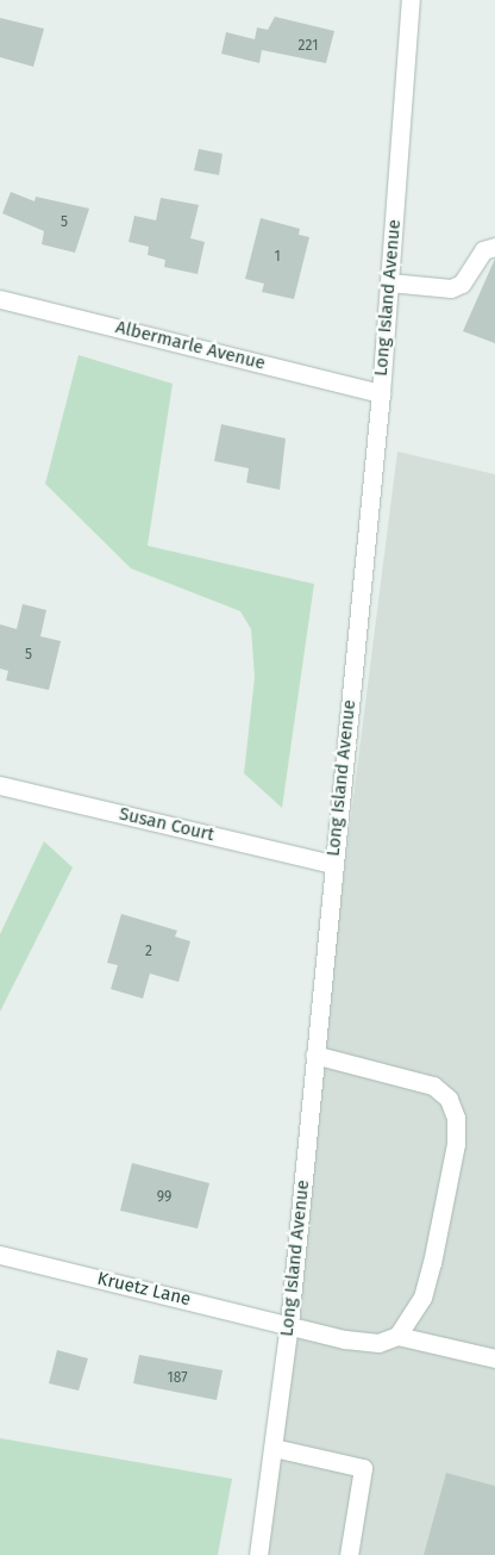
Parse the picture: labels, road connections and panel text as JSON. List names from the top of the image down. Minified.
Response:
{"streets":{"street":["Long Island Avenue","Albermarle Avenue","Susan Court","Kruetz Lane"]},"crossings":[["Long Island Avenue","Albermarle Avenue"],["Long Island Avenue","Susan Court"],["Long Island Avenue","Kruetz Lane"]],"house_numbers":["221","5","1","5","2","99","187"]}
